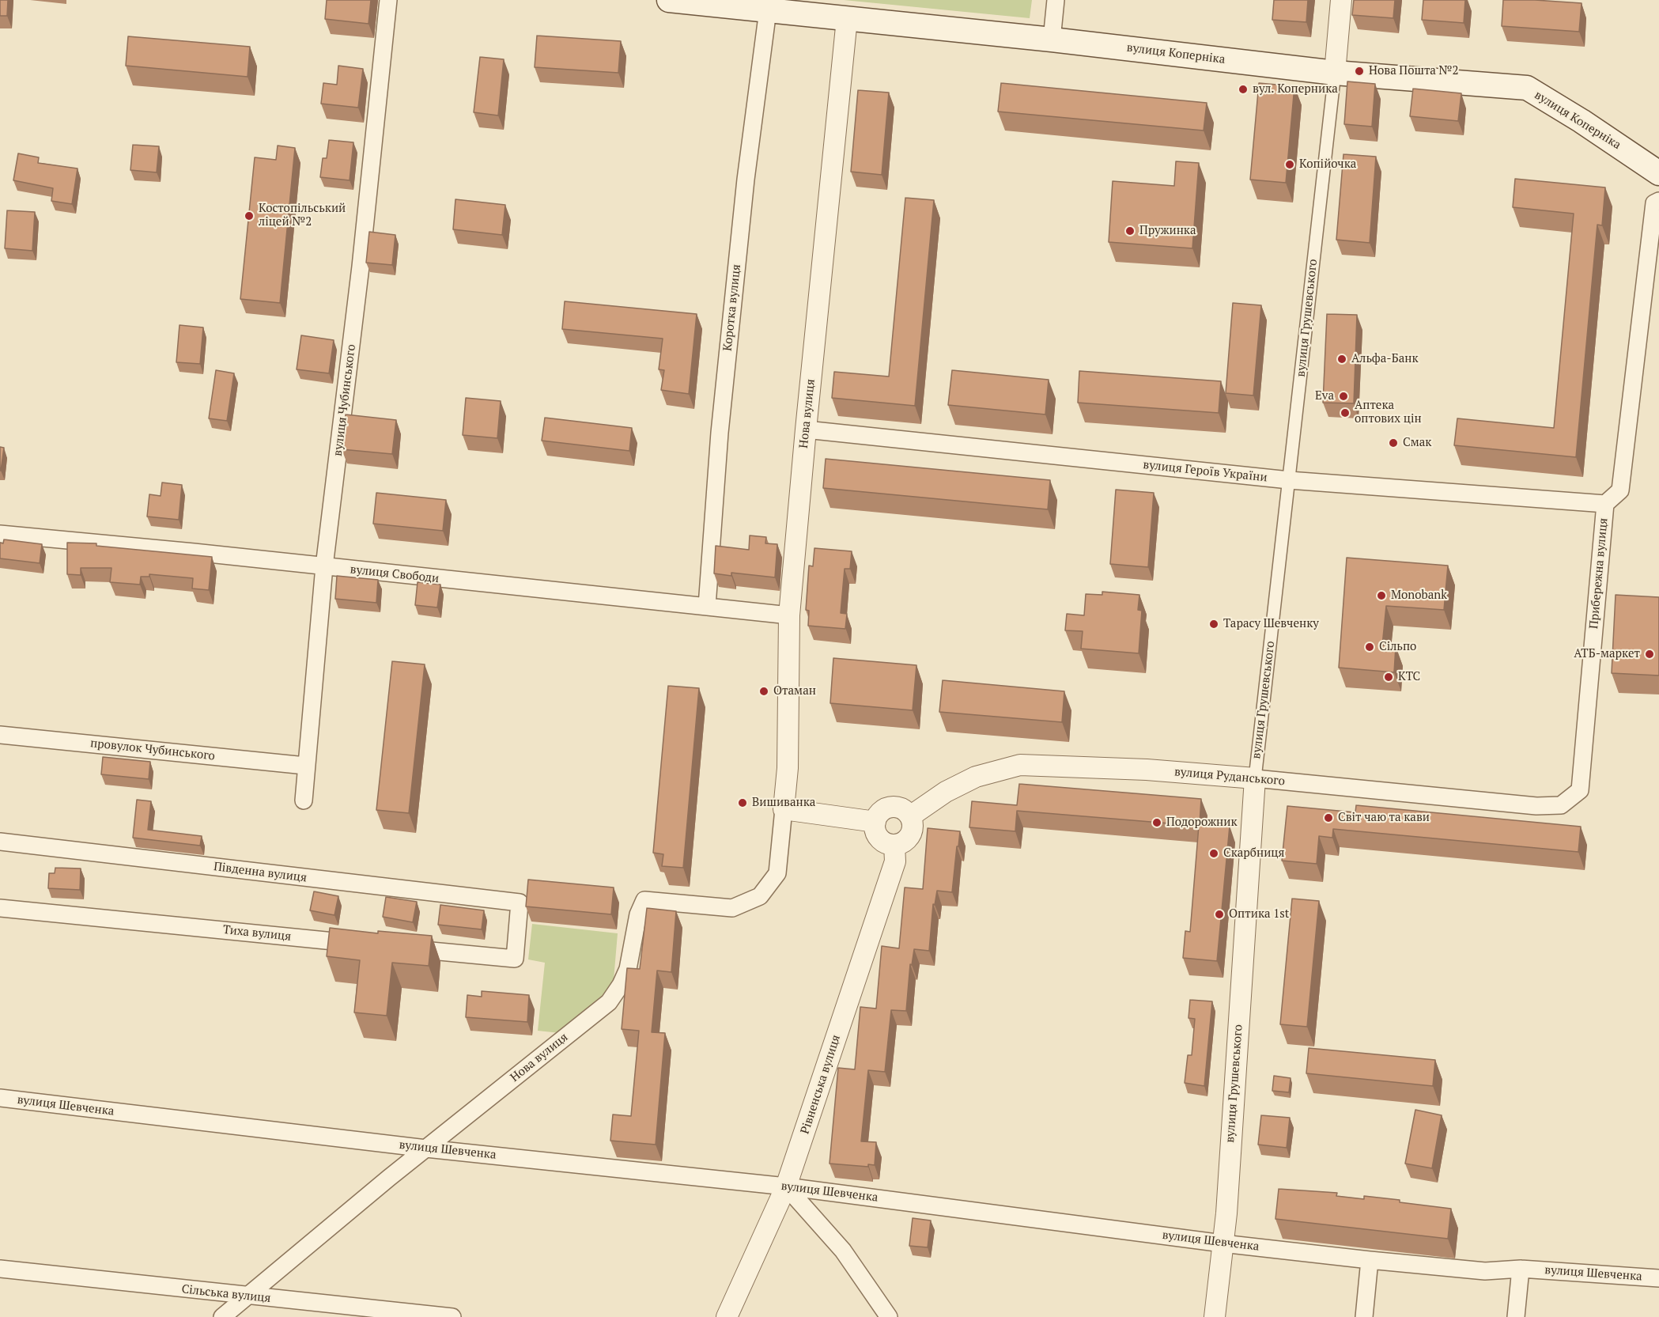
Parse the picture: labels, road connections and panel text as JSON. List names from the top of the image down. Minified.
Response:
{"streets":{"main road":["вулиця Коперніка"],"street":["Коротка вулиця","вулиця Грушевського","вулиця Чубинського","Нова вулиця","вулиця Героїв України","Прибережна вулиця","вулиця Свободи","провулок Чубинського","вулиця Руданського","Південна вулиця","Тиха вулиця","Рівненська вулиця","вулиця Шевченка","Сільська вулиця"]},"crossings":[["вулиця Коперніка","Коротка вулиця"],["вулиця Коперніка","вулиця Грушевського"],["вулиця Коперніка","Нова вулиця"],["Коротка вулиця","вулиця Свободи"],["вулиця Грушевського","вулиця Героїв України"],["вулиця Грушевського","вулиця Руданського"],["вулиця Грушевського","вулиця Шевченка"],["вулиця Чубинського","вулиця Свободи"],["вулиця Чубинського","провулок Чубинського"],["Нова вулиця","вулиця Героїв України"],["Нова вулиця","вулиця Свободи"],["Нова вулиця","вулиця Шевченка"],["Нова вулиця","Сільська вулиця"],["вулиця Героїв України","Прибережна вулиця"],["Прибережна вулиця","вулиця Руданського"],["вулиця Руданського","Рівненська вулиця"],["Рівненська вулиця","вулиця Шевченка"]],"places":["Нова Пошта №2","вул. Коперника","Копійочка","Костопільський ліцей №2","Пружинка","Альфа-Банк","Eva","Аптека оптових цін","Смак","Monobank","Тарасу Шевченку","Сільпо","АТБ-маркет","КТС","Отаман","Вишиванка","Світ чаю та кави","Подорожник","Скарбниця","Оптика 1st"]}
